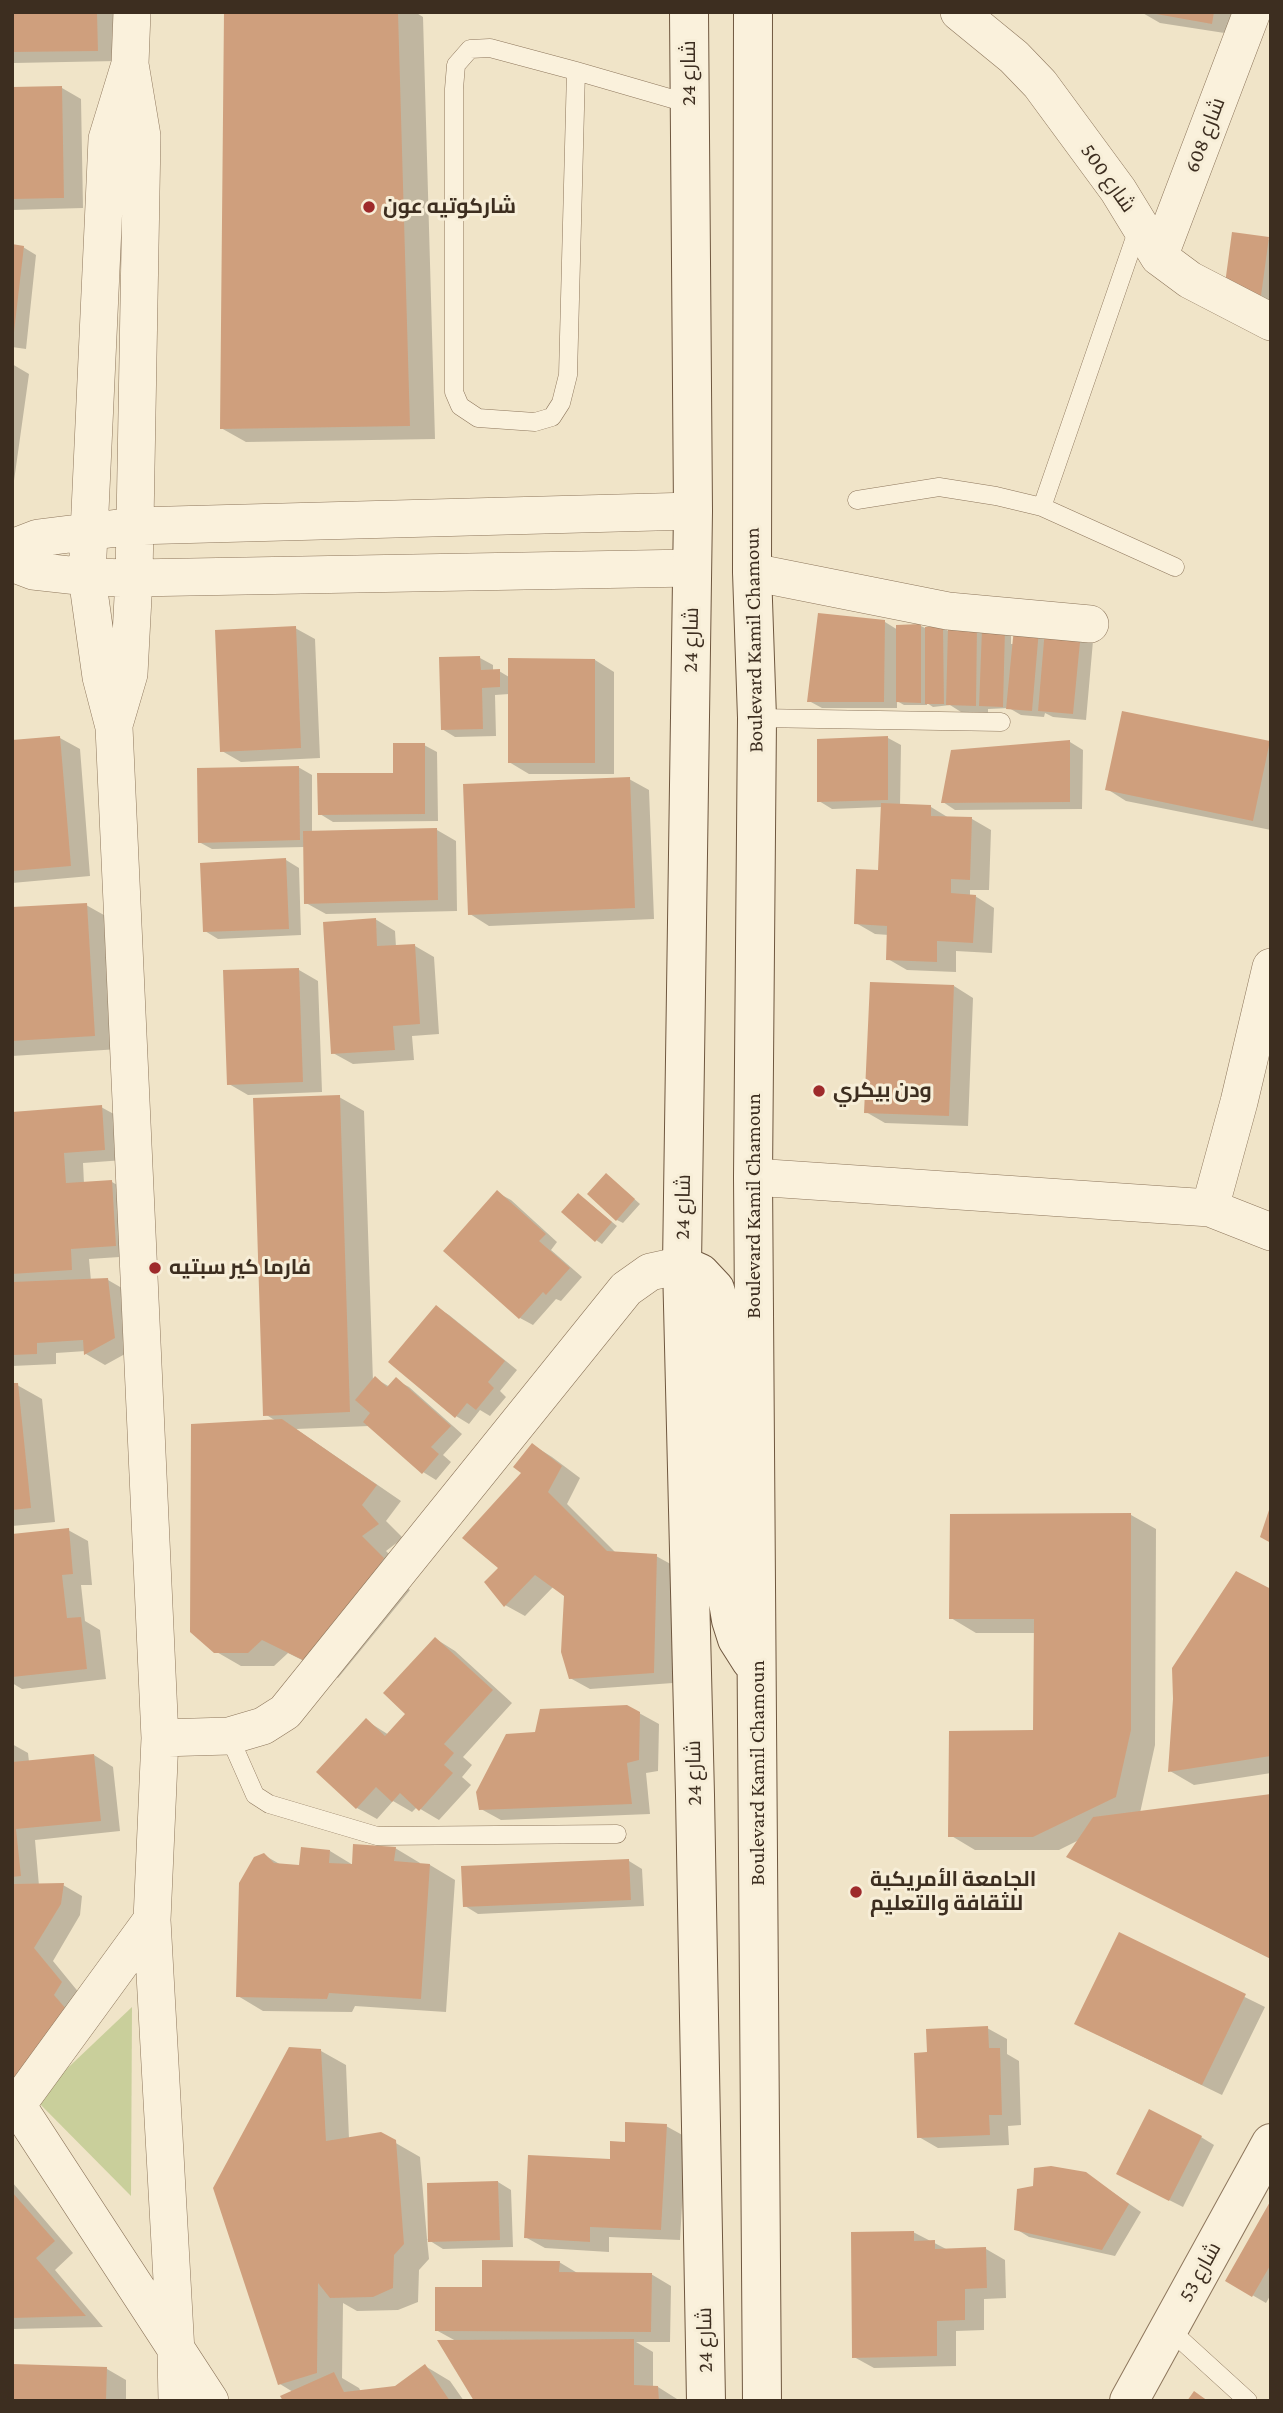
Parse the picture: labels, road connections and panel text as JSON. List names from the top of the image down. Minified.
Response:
{"streets":{"main road":["شارع 24","Boulevard Kamil Chamoun","شارع 53"],"street":["شارع 608","شارع 500"]},"crossings":[["شارع 608","شارع 500"]],"places":["شاركوتيه عون","ودن بيكري","فارما كير سبتيه","الجامعة الأمريكية للثقافة والتعليم"]}
